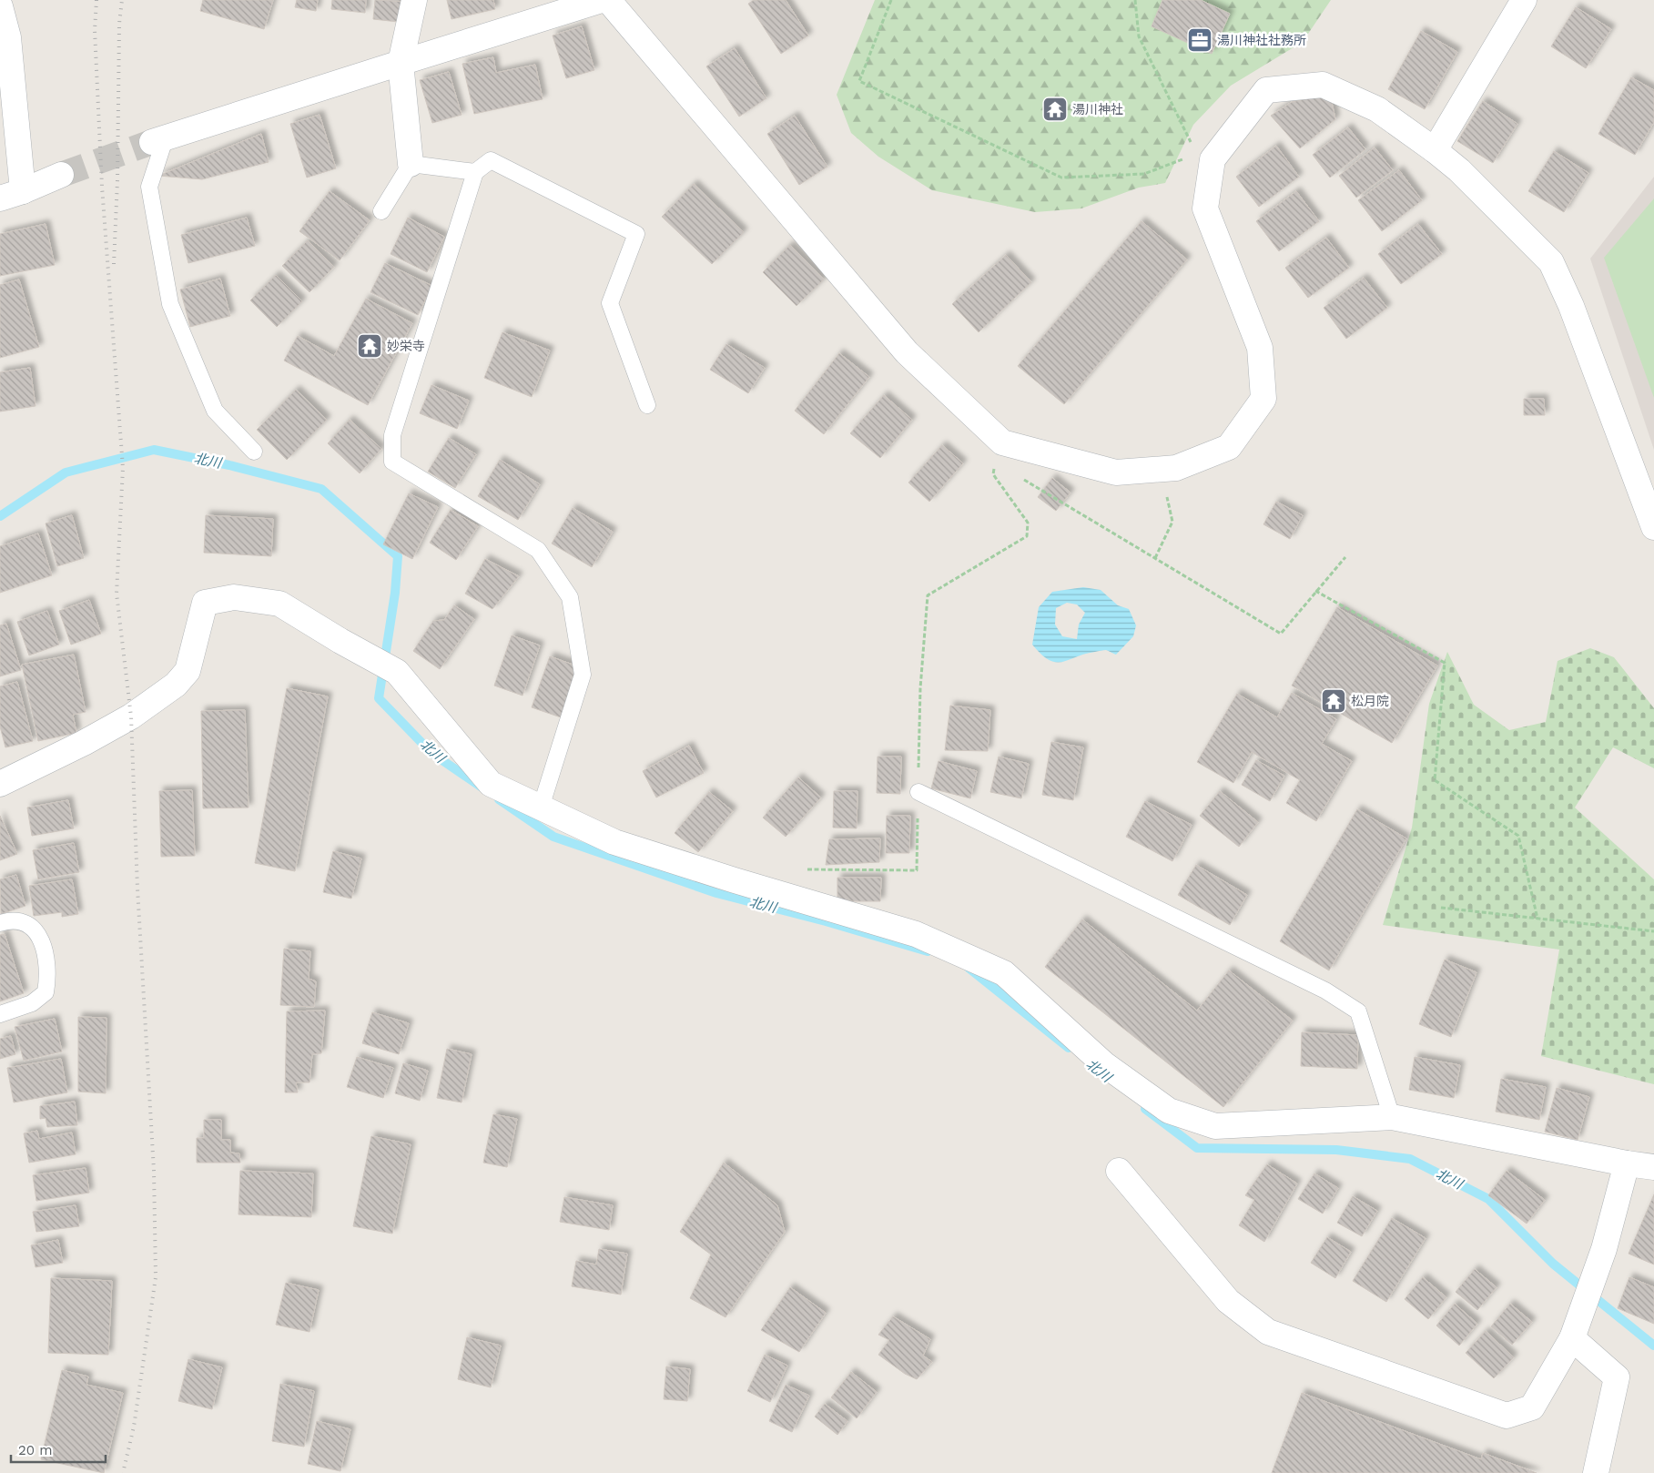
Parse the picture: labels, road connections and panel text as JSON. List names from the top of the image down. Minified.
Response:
{"water":["北川"],"places":{"office":["湯川神社社務所"],"temple":["湯川神社","妙栄寺","松月院"]},"scale_bar":"20 m"}
